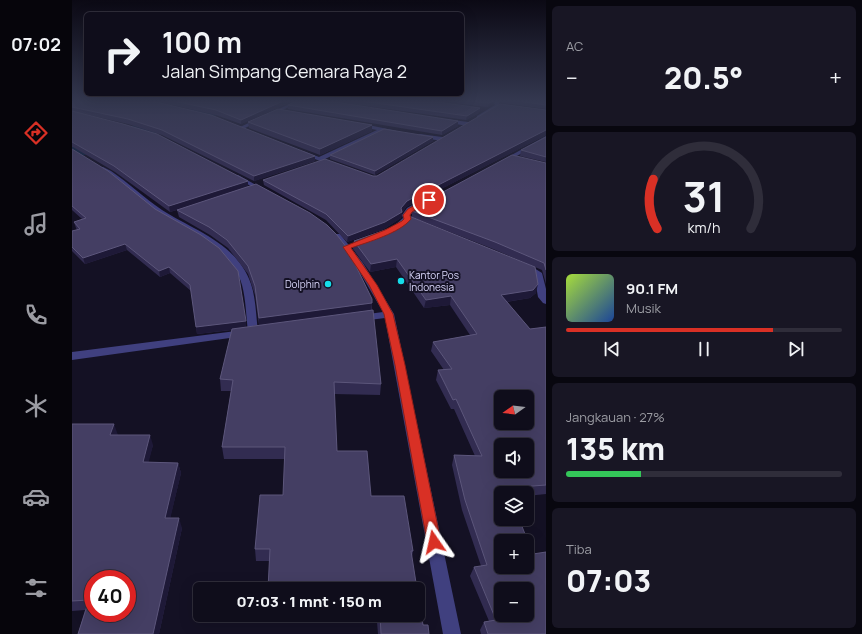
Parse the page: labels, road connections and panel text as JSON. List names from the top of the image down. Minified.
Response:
{"places":["Kantor Pos Indonesia","Dolphin"],"north":"left","page":{"tabs":"07:02","tile":["AC",["Jangkauan · 27%","135 km"],["Tiba","07:03"]],"turn":["100 m","Jalan Simpang Cemara Raya 2"],"heat":["−","20.5°","+"],"song":["90.1 FM","Musik"],"map_buttons":["+","−"],"limit":"40","trip":"07:03 · 1 mnt · 150 m","gauge":["31","km/h"]}}
